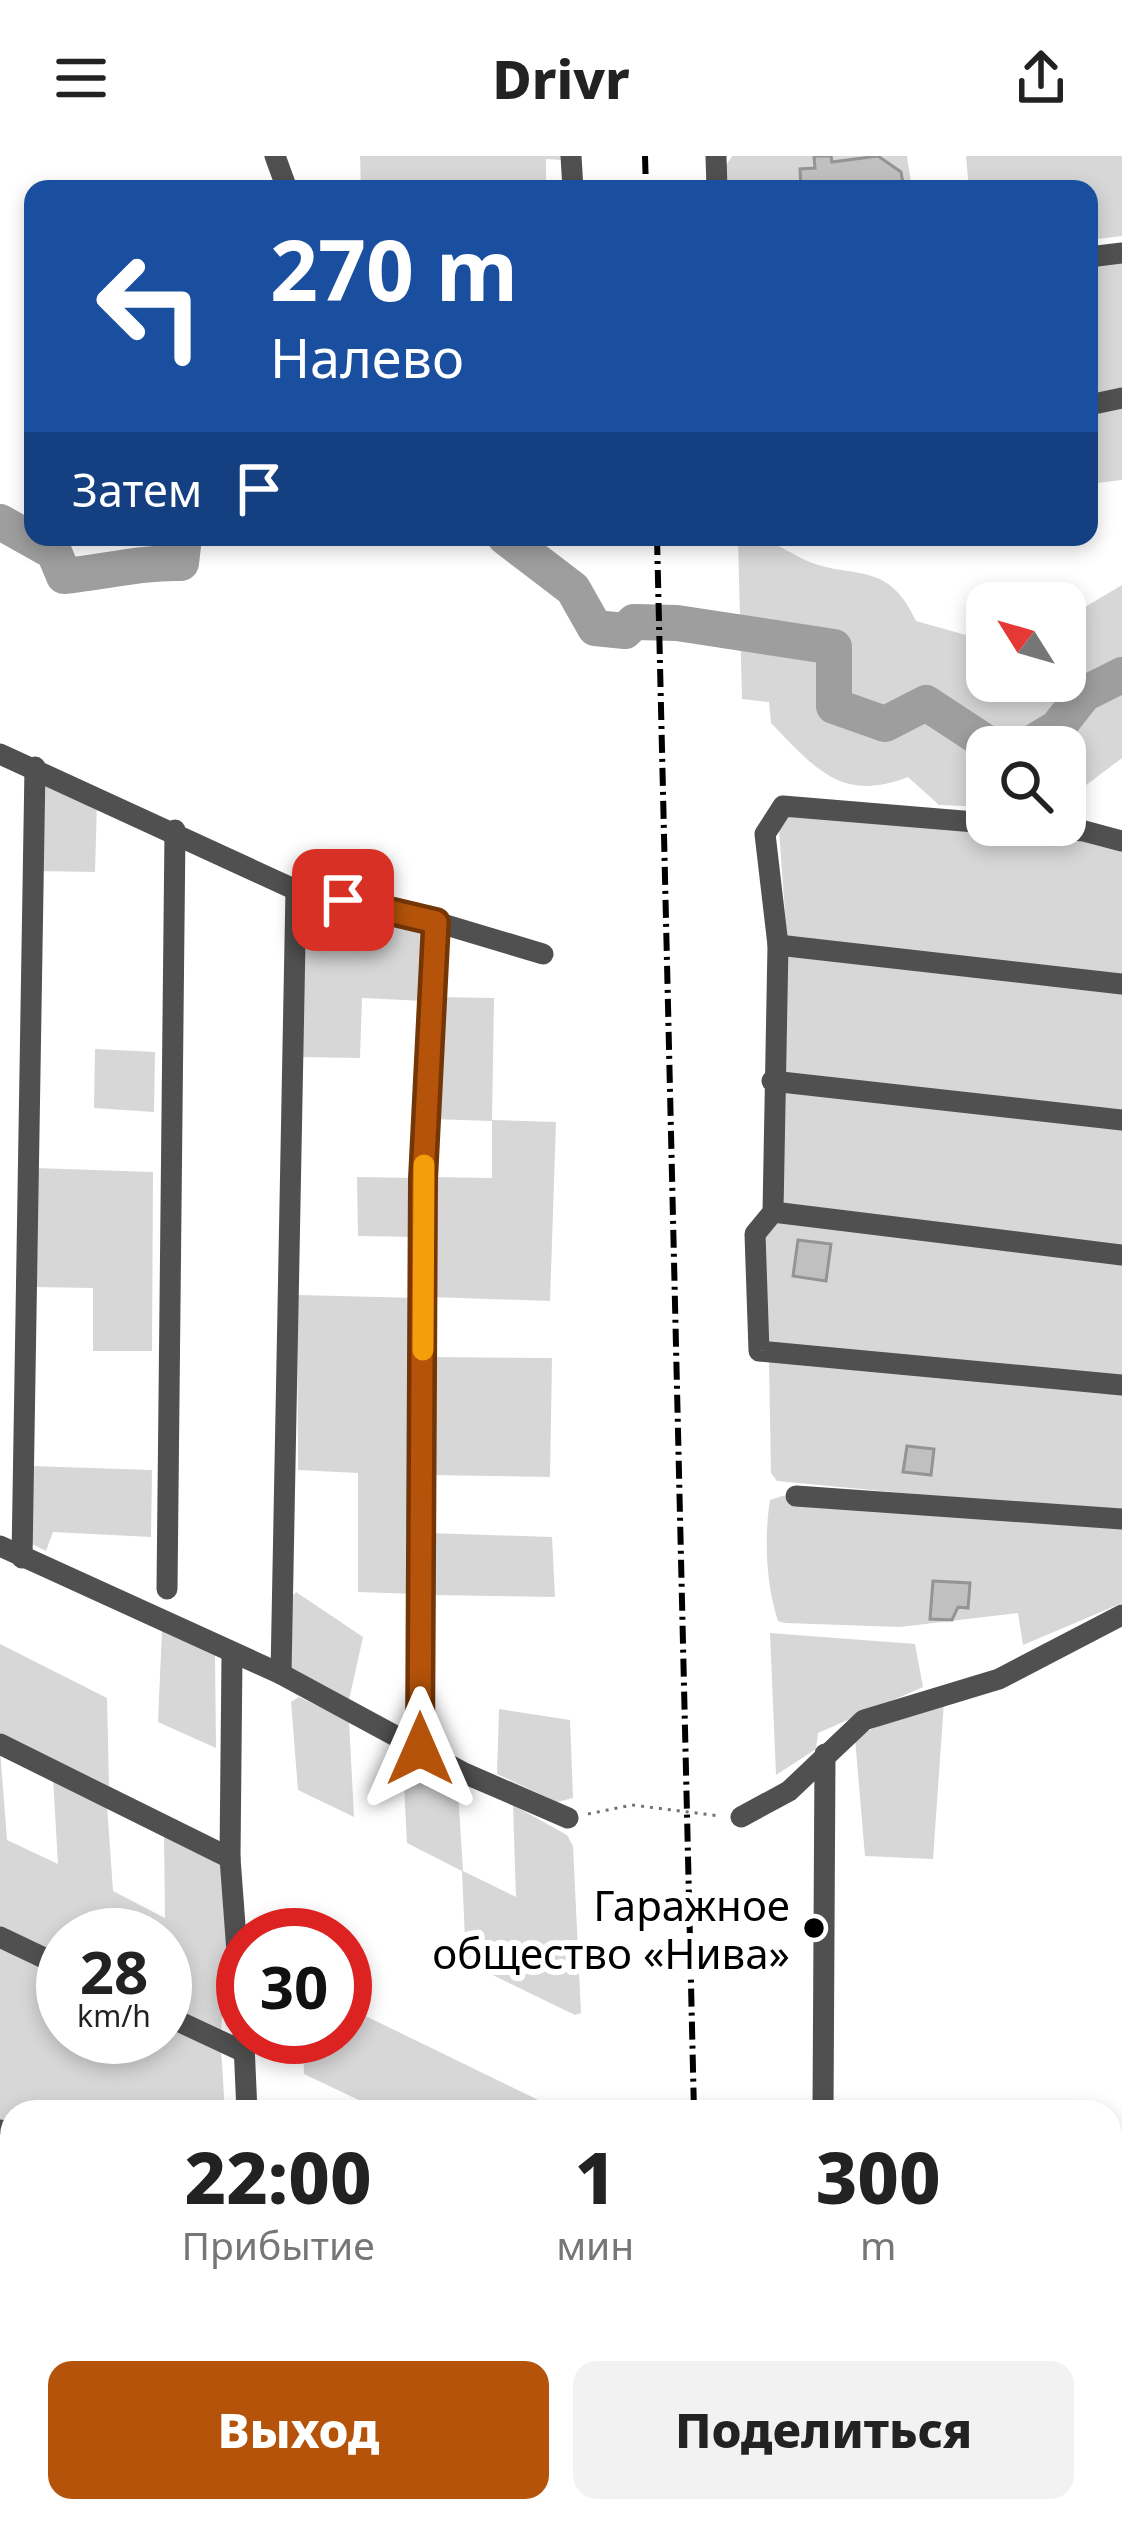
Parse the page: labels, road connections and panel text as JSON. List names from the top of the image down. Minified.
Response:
{"places":["Гаражное общество «Нива»"],"north":"top left","page":{"header":"Drivr","turn":["270 m","Налево"],"then":"Затем","speed":"28 km/h","limit":"30","eta":["22:00","Прибытие","1","мин","300","m"],"buttons":["Выход","Поделиться"]}}
